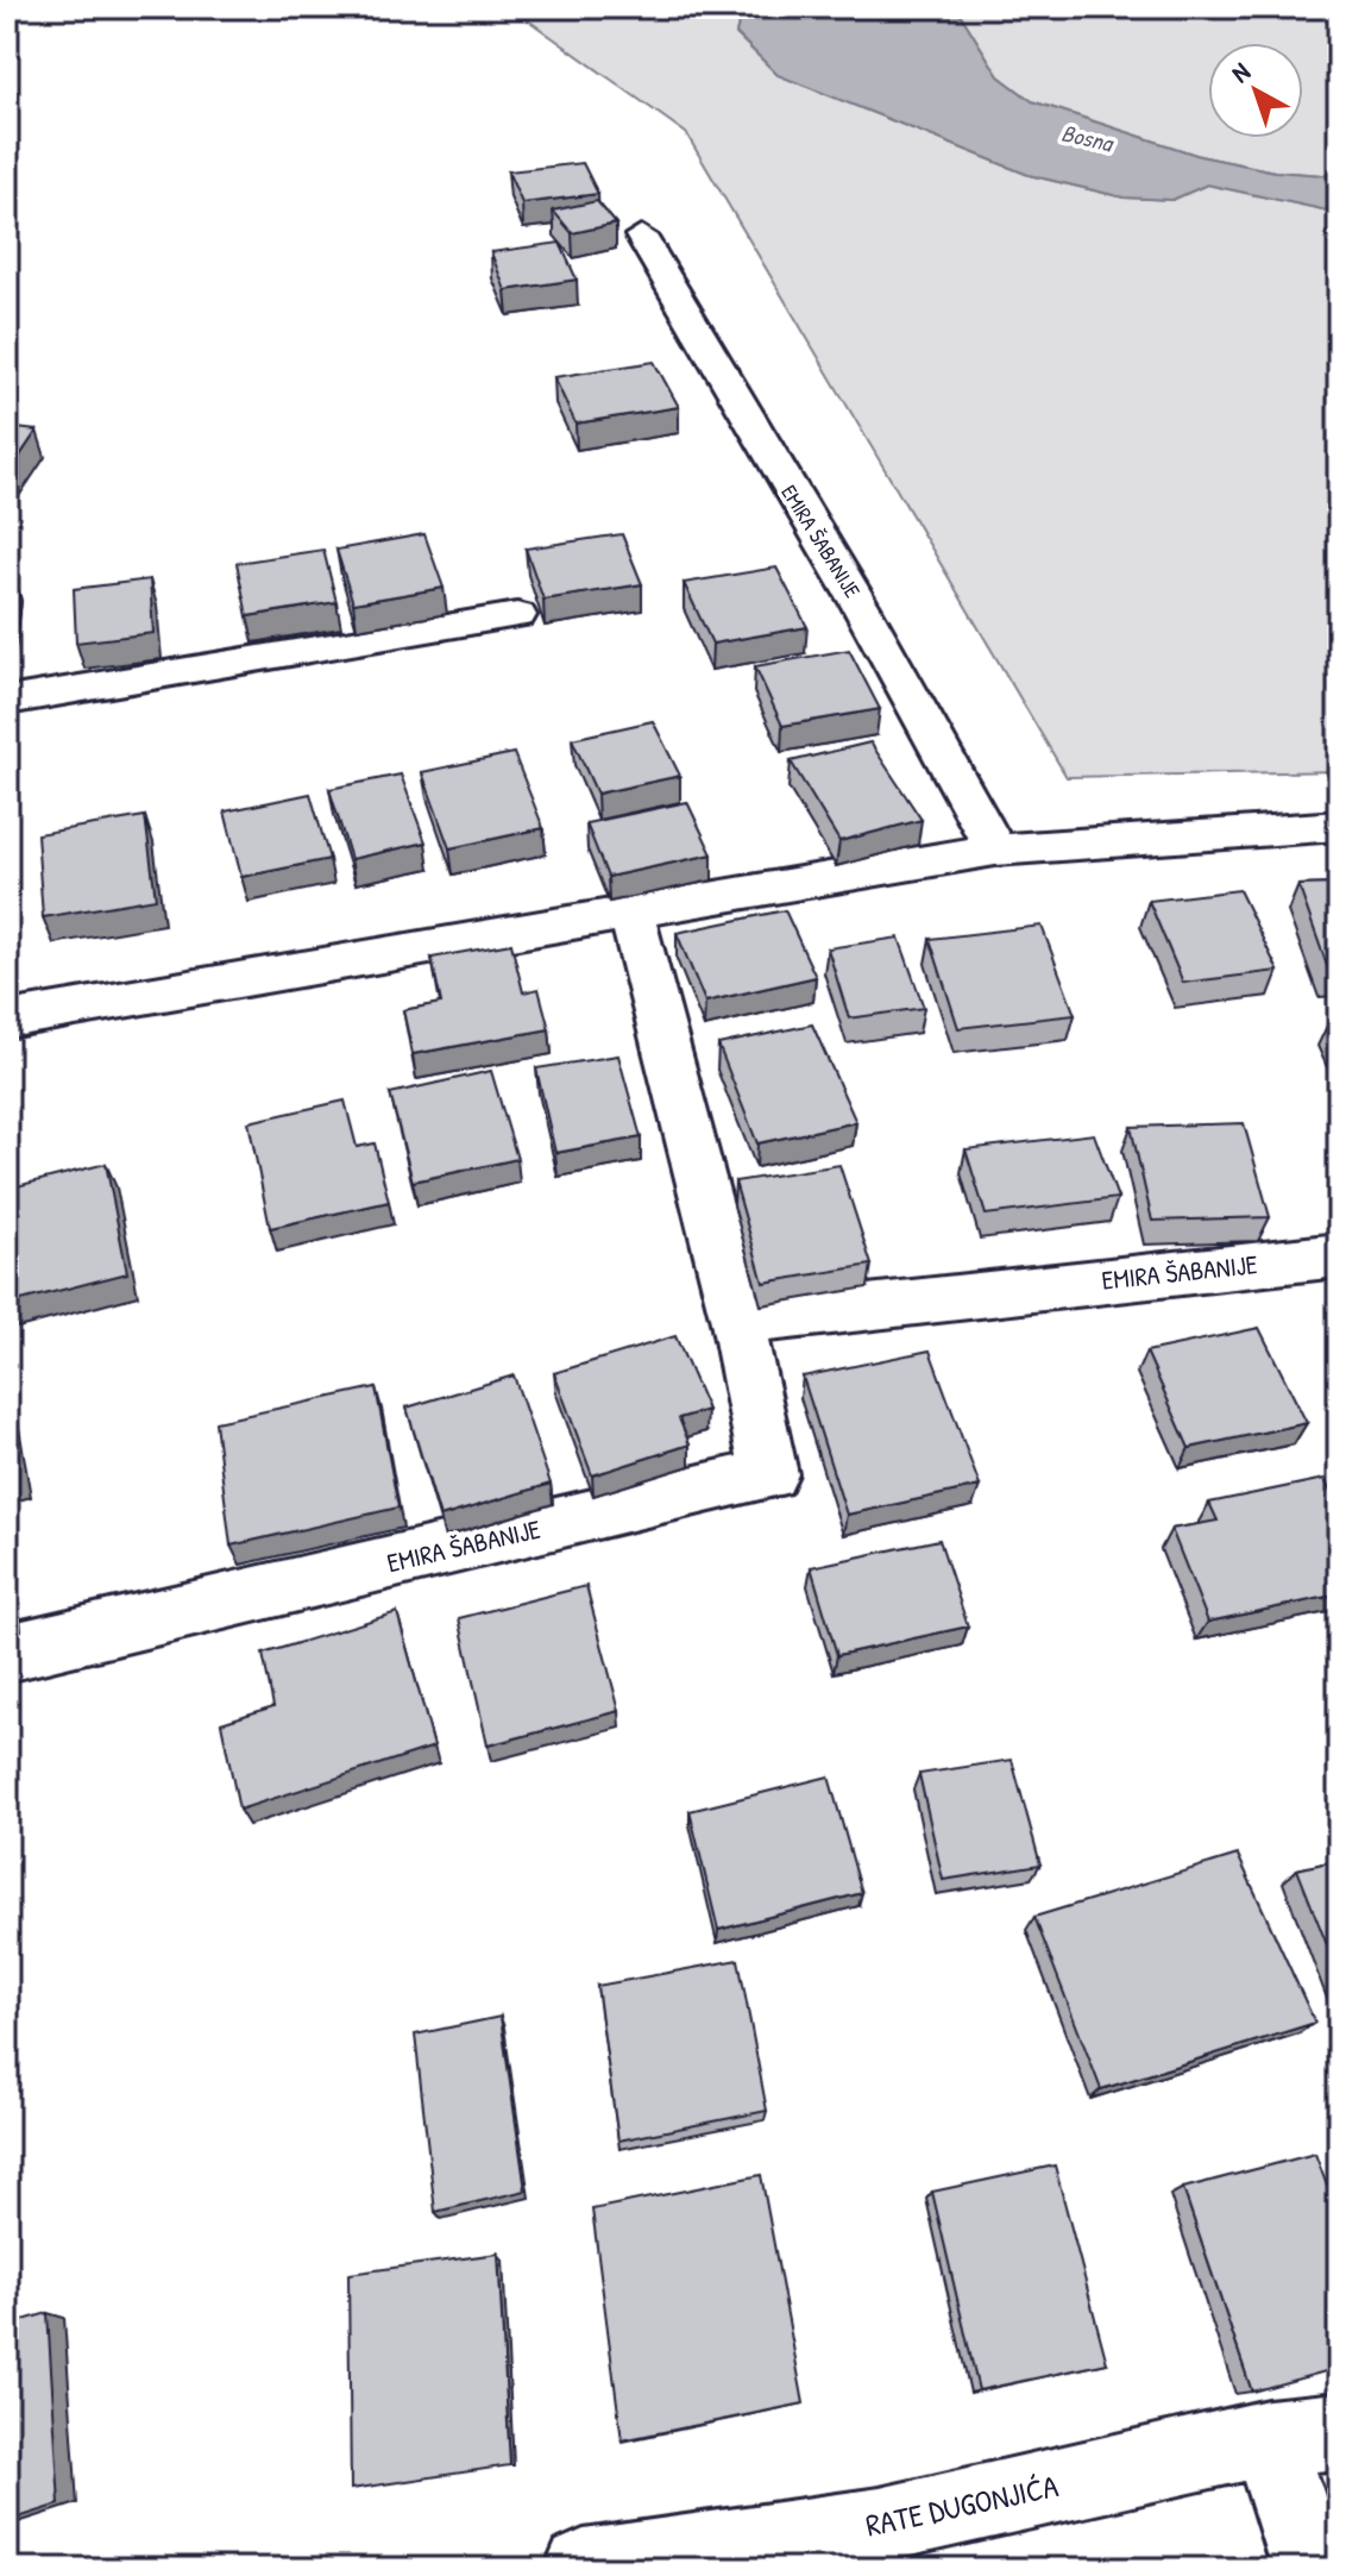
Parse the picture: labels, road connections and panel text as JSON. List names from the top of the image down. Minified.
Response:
{"streets":{"street":["EMIRA ŠABANIJE","RATE DUGONJIĆA"]},"water":["Bosna"],"north":"top left"}
